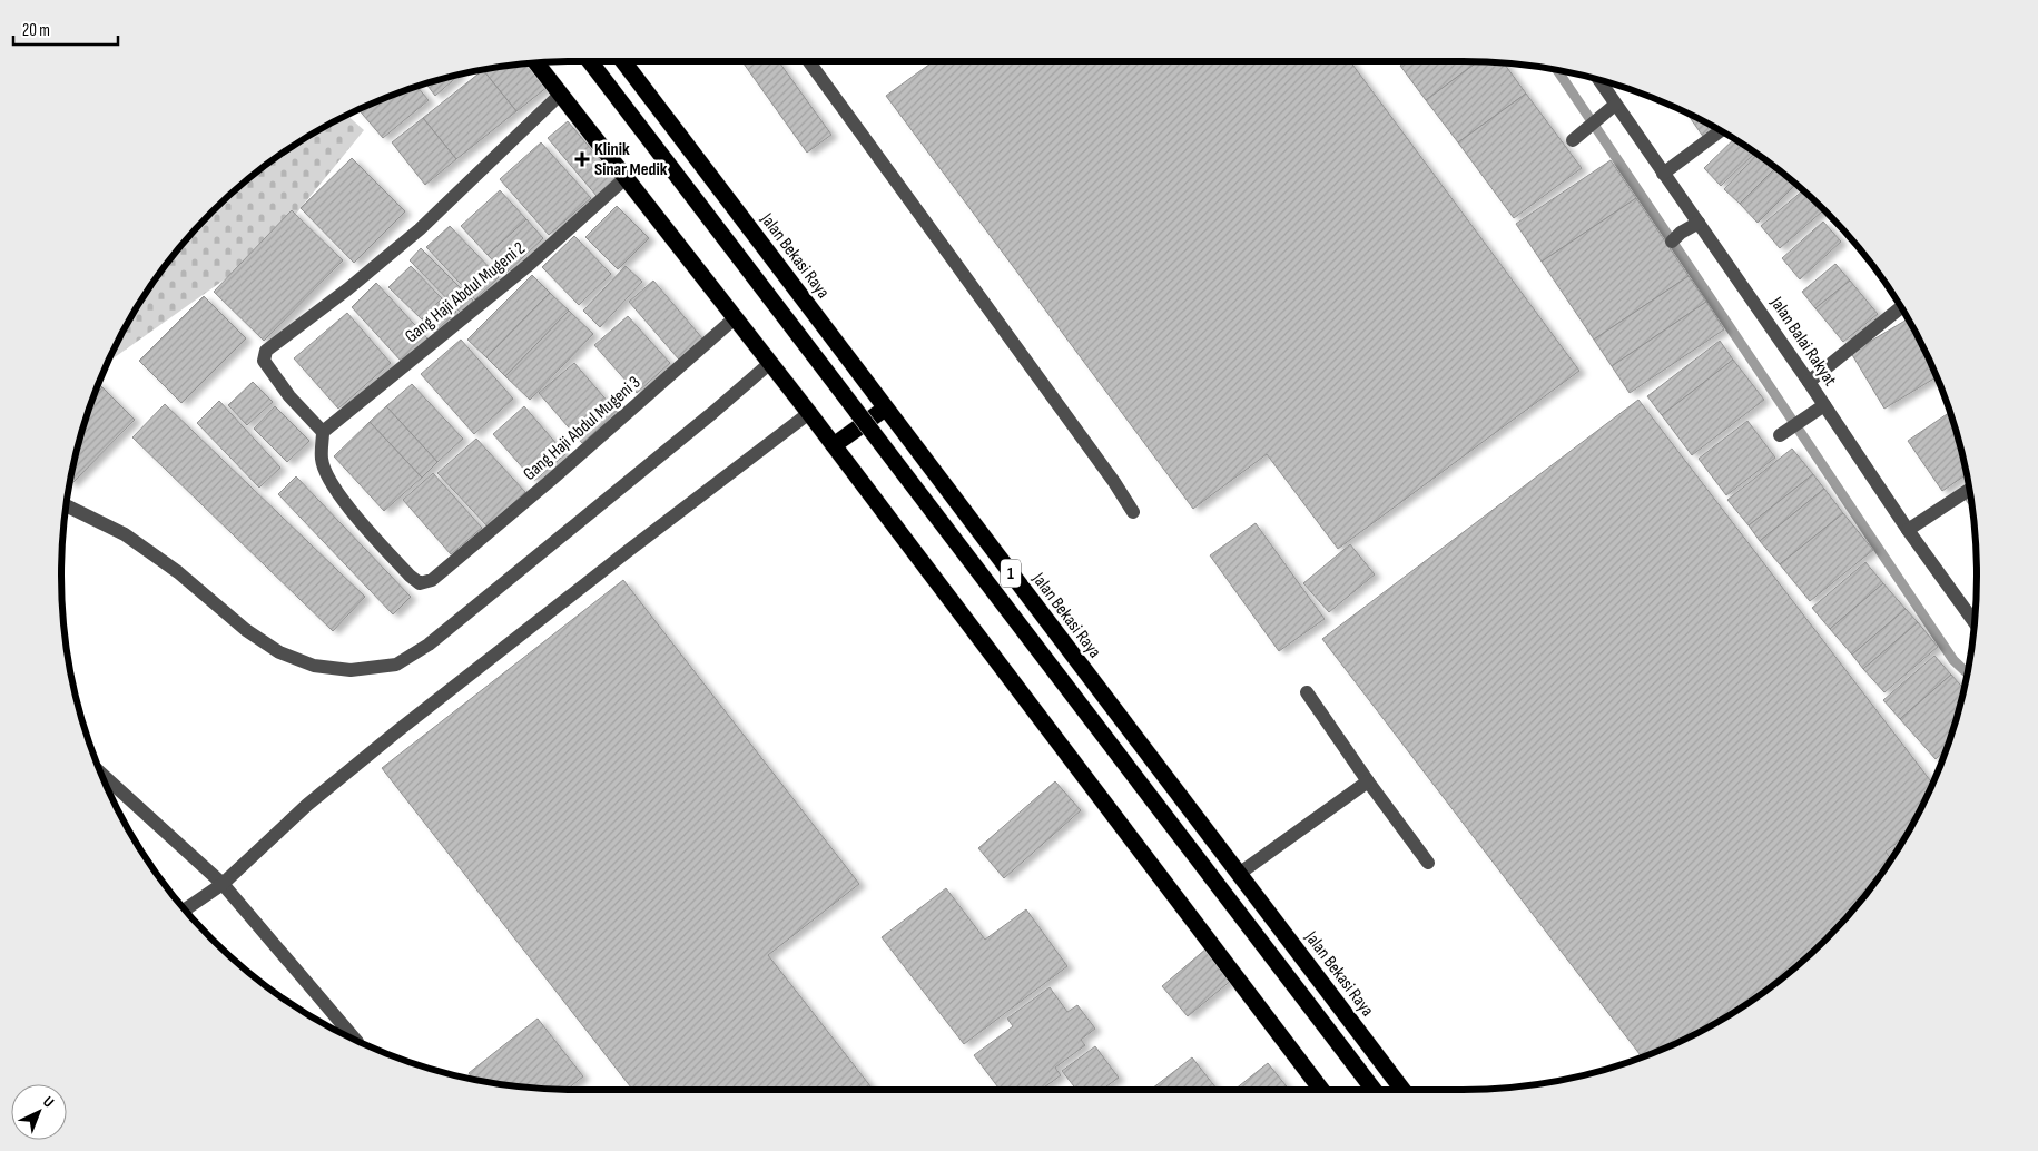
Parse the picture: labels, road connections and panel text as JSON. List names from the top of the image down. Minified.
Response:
{"streets":{"highway":["Jalan Bekasi Raya","1"],"street":["Gang Haji Abdul Mugeni 2","Jalan Balai Rakyat","Gang Haji Abdul Mugeni 3"]},"crossings":[["Gang Haji Abdul Mugeni 2","Gang Haji Abdul Mugeni 3"]],"places":{"health":["Klinik Sinar Medik"]},"scale_bar":"20 m","north":"top right"}
